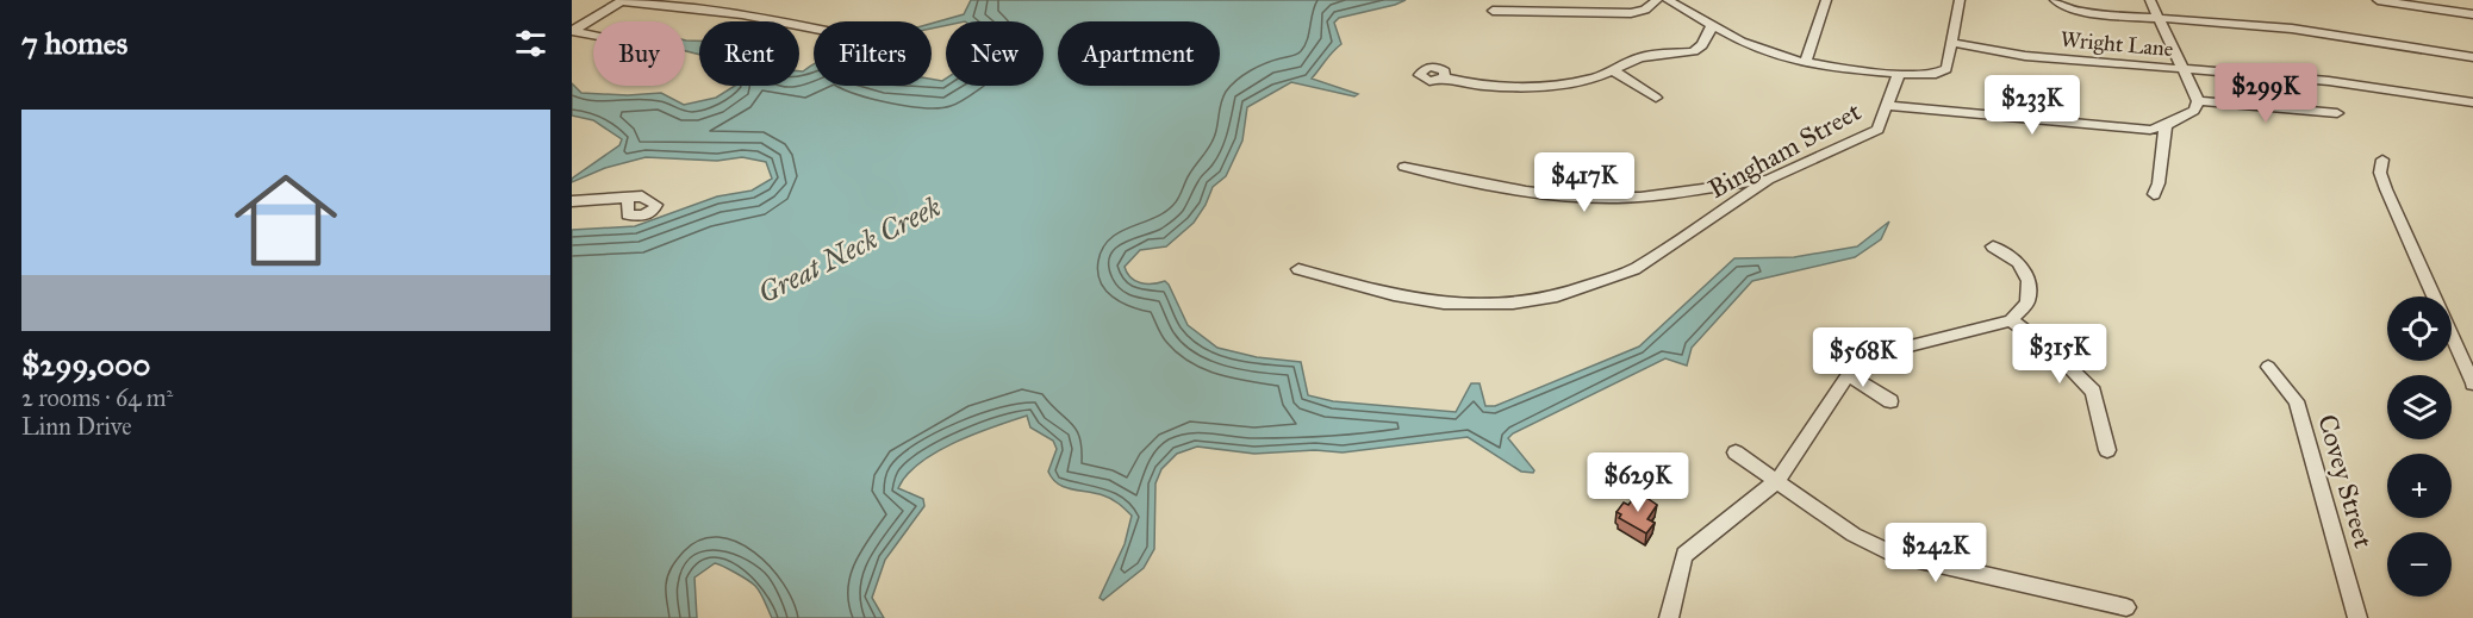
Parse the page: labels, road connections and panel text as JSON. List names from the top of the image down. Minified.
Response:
{"streets":{"street":["Wright Lane","Bingham Street","Covey Street"]},"water":["Great Neck Creek"],"page":{"heading":"7 homes","chip":["Buy","Rent","Filters","New","Apartment"],"price":["$299K","$233K","$417K","$315K","$568K","$629K","$242K"],"list":[{"name":"$299,000","note":"2 rooms · 64 m² · Linn Drive"}],"map_buttons":["+","−"]}}
